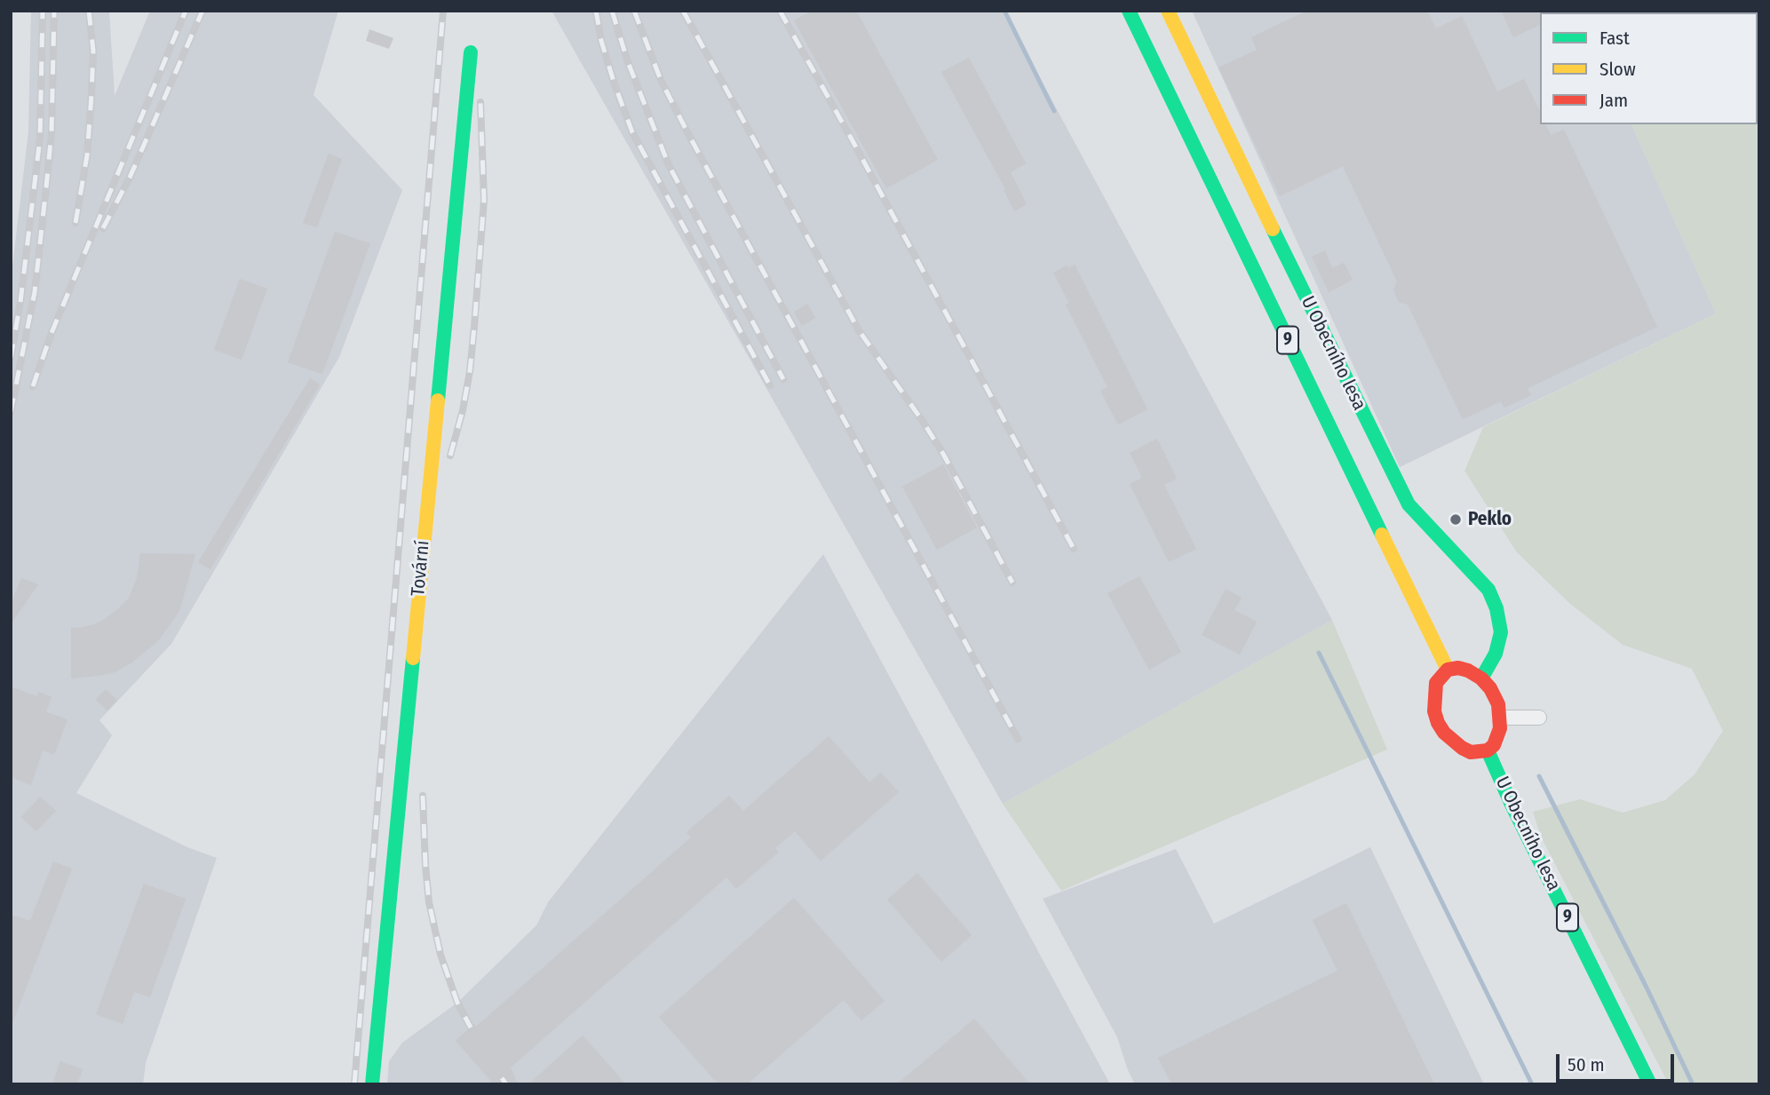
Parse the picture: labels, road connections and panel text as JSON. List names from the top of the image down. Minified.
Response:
{"streets":{"street":["9","U Obecního lesa","Tovární"]},"places":["Peklo"],"legend":["Fast","Slow","Jam"],"scale_bar":"50 m"}
